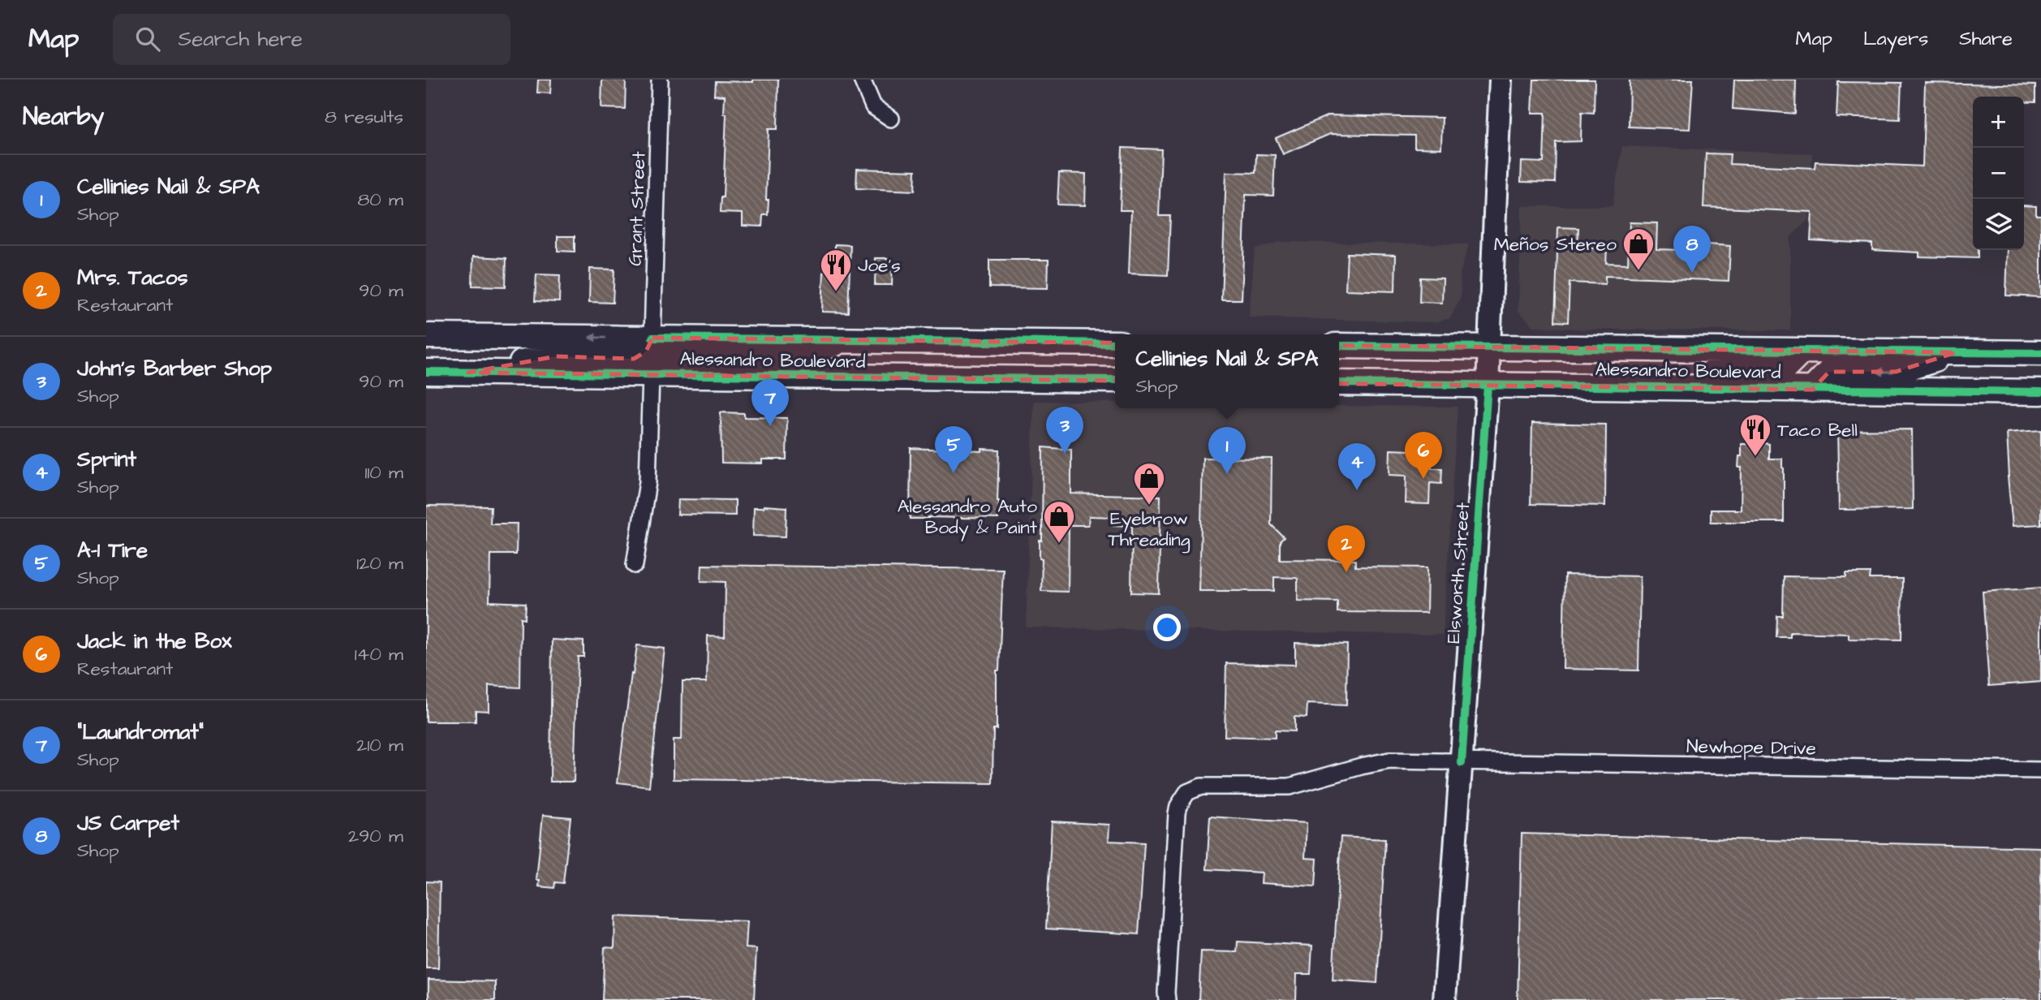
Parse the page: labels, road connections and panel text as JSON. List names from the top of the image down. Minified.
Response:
{"streets":{"main road":["Alessandro Boulevard"],"street":["Grant Street","Elsworth Street","Newhope Drive"]},"crossings":[["Grant Street","Alessandro Boulevard"],["Alessandro Boulevard","Elsworth Street"],["Elsworth Street","Newhope Drive"]],"places":{"shop":["Meños Stereo","Eyebrow Threading","Alessandro Auto Body & Paint"],"restaurant":["Joe's","Taco Bell"]},"page":{"header":"Map","search":"Search here","nav":["Map","Layers","Share"],"heading":["Nearby","8 results"],"map_buttons":["+","−"],"list":[{"mark":"1","name":"Cellinies Nail & SPA","note":"Shop","value":"80 m"},{"mark":"2","name":"Mrs. Tacos","note":"Restaurant","value":"90 m"},{"mark":"3","name":"John's Barber Shop","note":"Shop","value":"90 m"},{"mark":"4","name":"Sprint","note":"Shop","value":"110 m"},{"mark":"5","name":"A-1 Tire","note":"Shop","value":"120 m"},{"mark":"6","name":"Jack in the Box","note":"Restaurant","value":"140 m"},{"mark":"7","name":"\"Laundromat\"","note":"Shop","value":"210 m"},{"mark":"8","name":"JS Carpet","note":"Shop","value":"290 m"}],"pins":["8","7","3","5","1","6","4","2"],"popup":["Cellinies Nail & SPA","Shop"]}}
